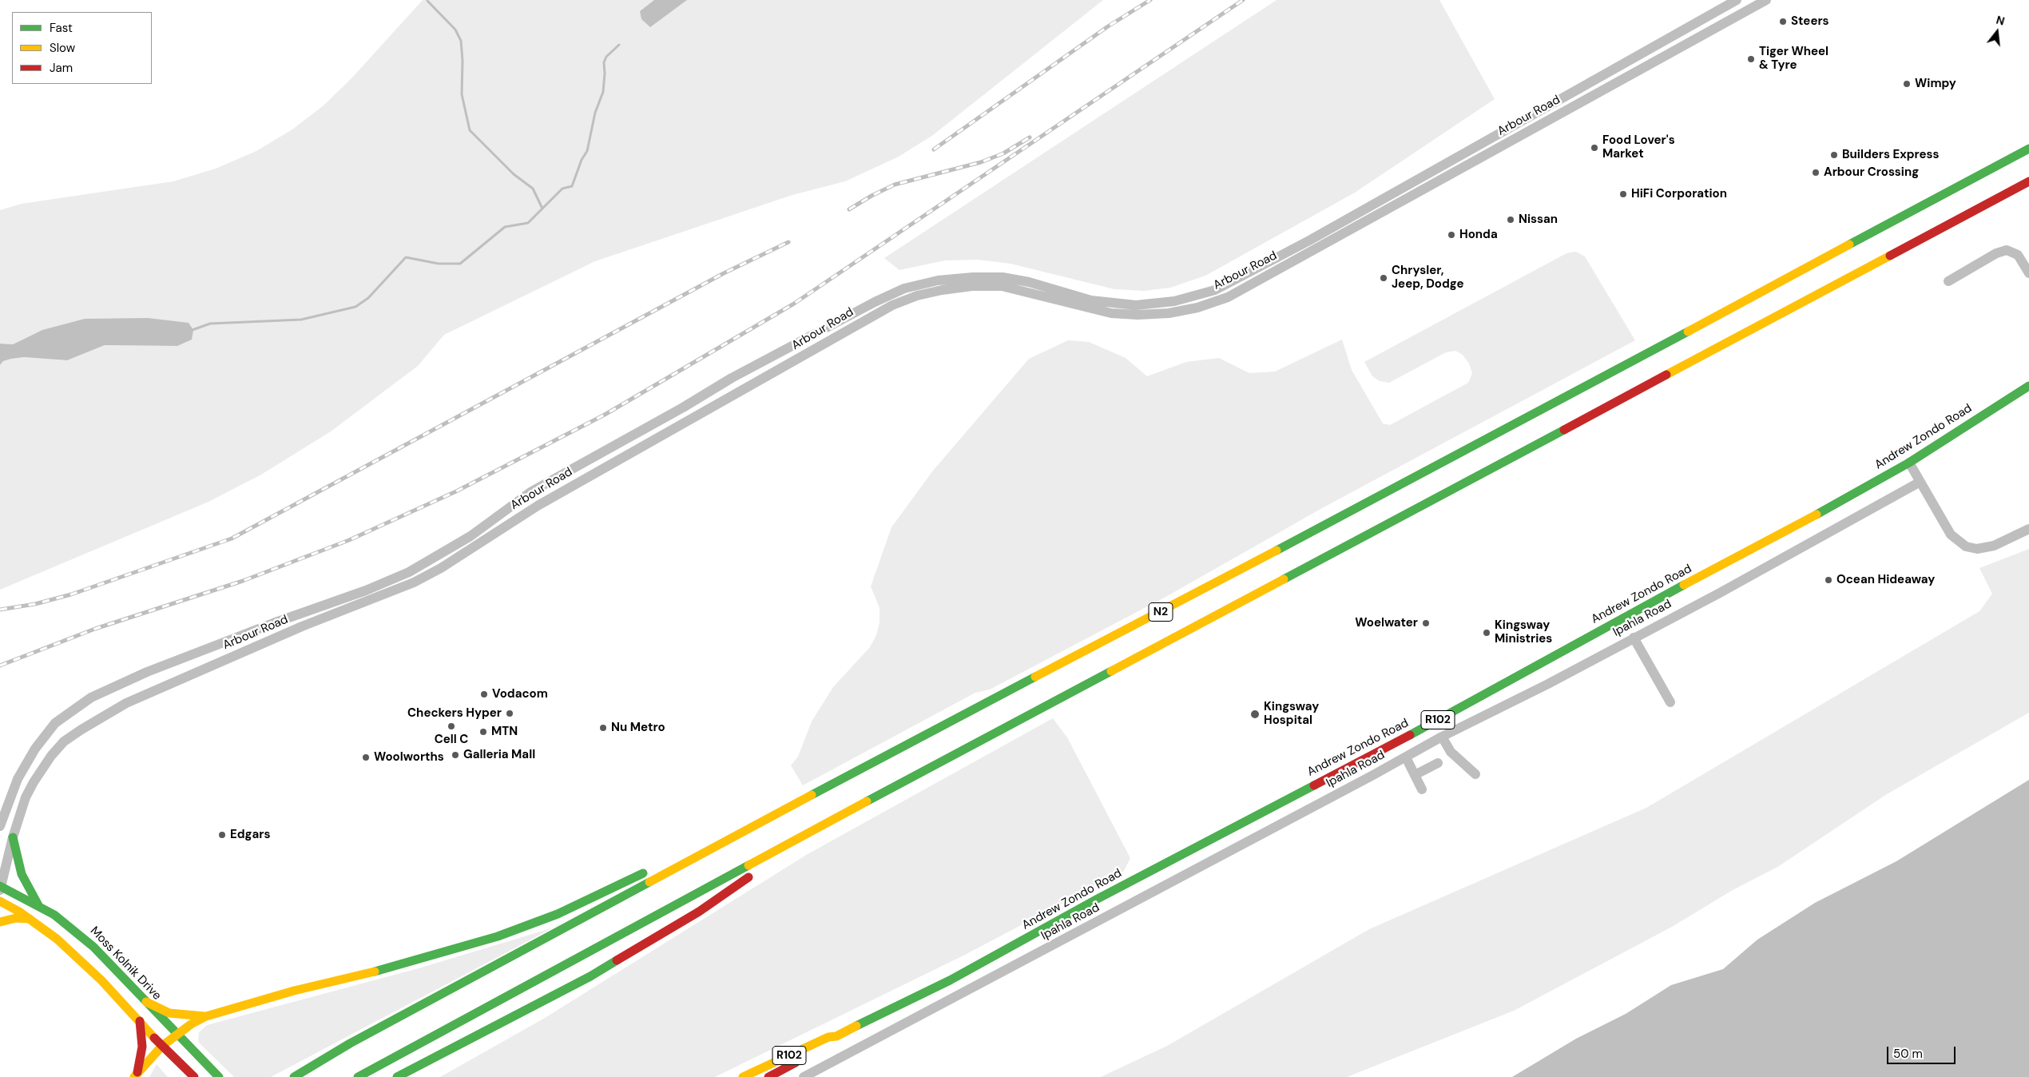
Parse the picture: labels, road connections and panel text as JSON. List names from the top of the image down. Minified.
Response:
{"streets":{"main road":["Andrew Zondo Road","N2","R102","Moss Kolnik Drive"],"street":["Arbour Road","Ipahla Road"]},"crossings":[["Arbour Road","Moss Kolnik Drive"]],"places":["Steers","Tiger Wheel & Tyre","Wimpy","Food Lover's Market","Builders Express","Arbour Crossing","HiFi Corporation","Nissan","Honda","Chrysler, Jeep, Dodge","Ocean Hideaway","Woelwater","Kingsway Ministries","Vodacom","Checkers Hyper","Kingsway Hospital","Cell C","Nu Metro","MTN","Galleria Mall","Woolworths","Edgars"],"legend":["Fast","Slow","Jam"],"scale_bar":"50 m","north":"top"}
